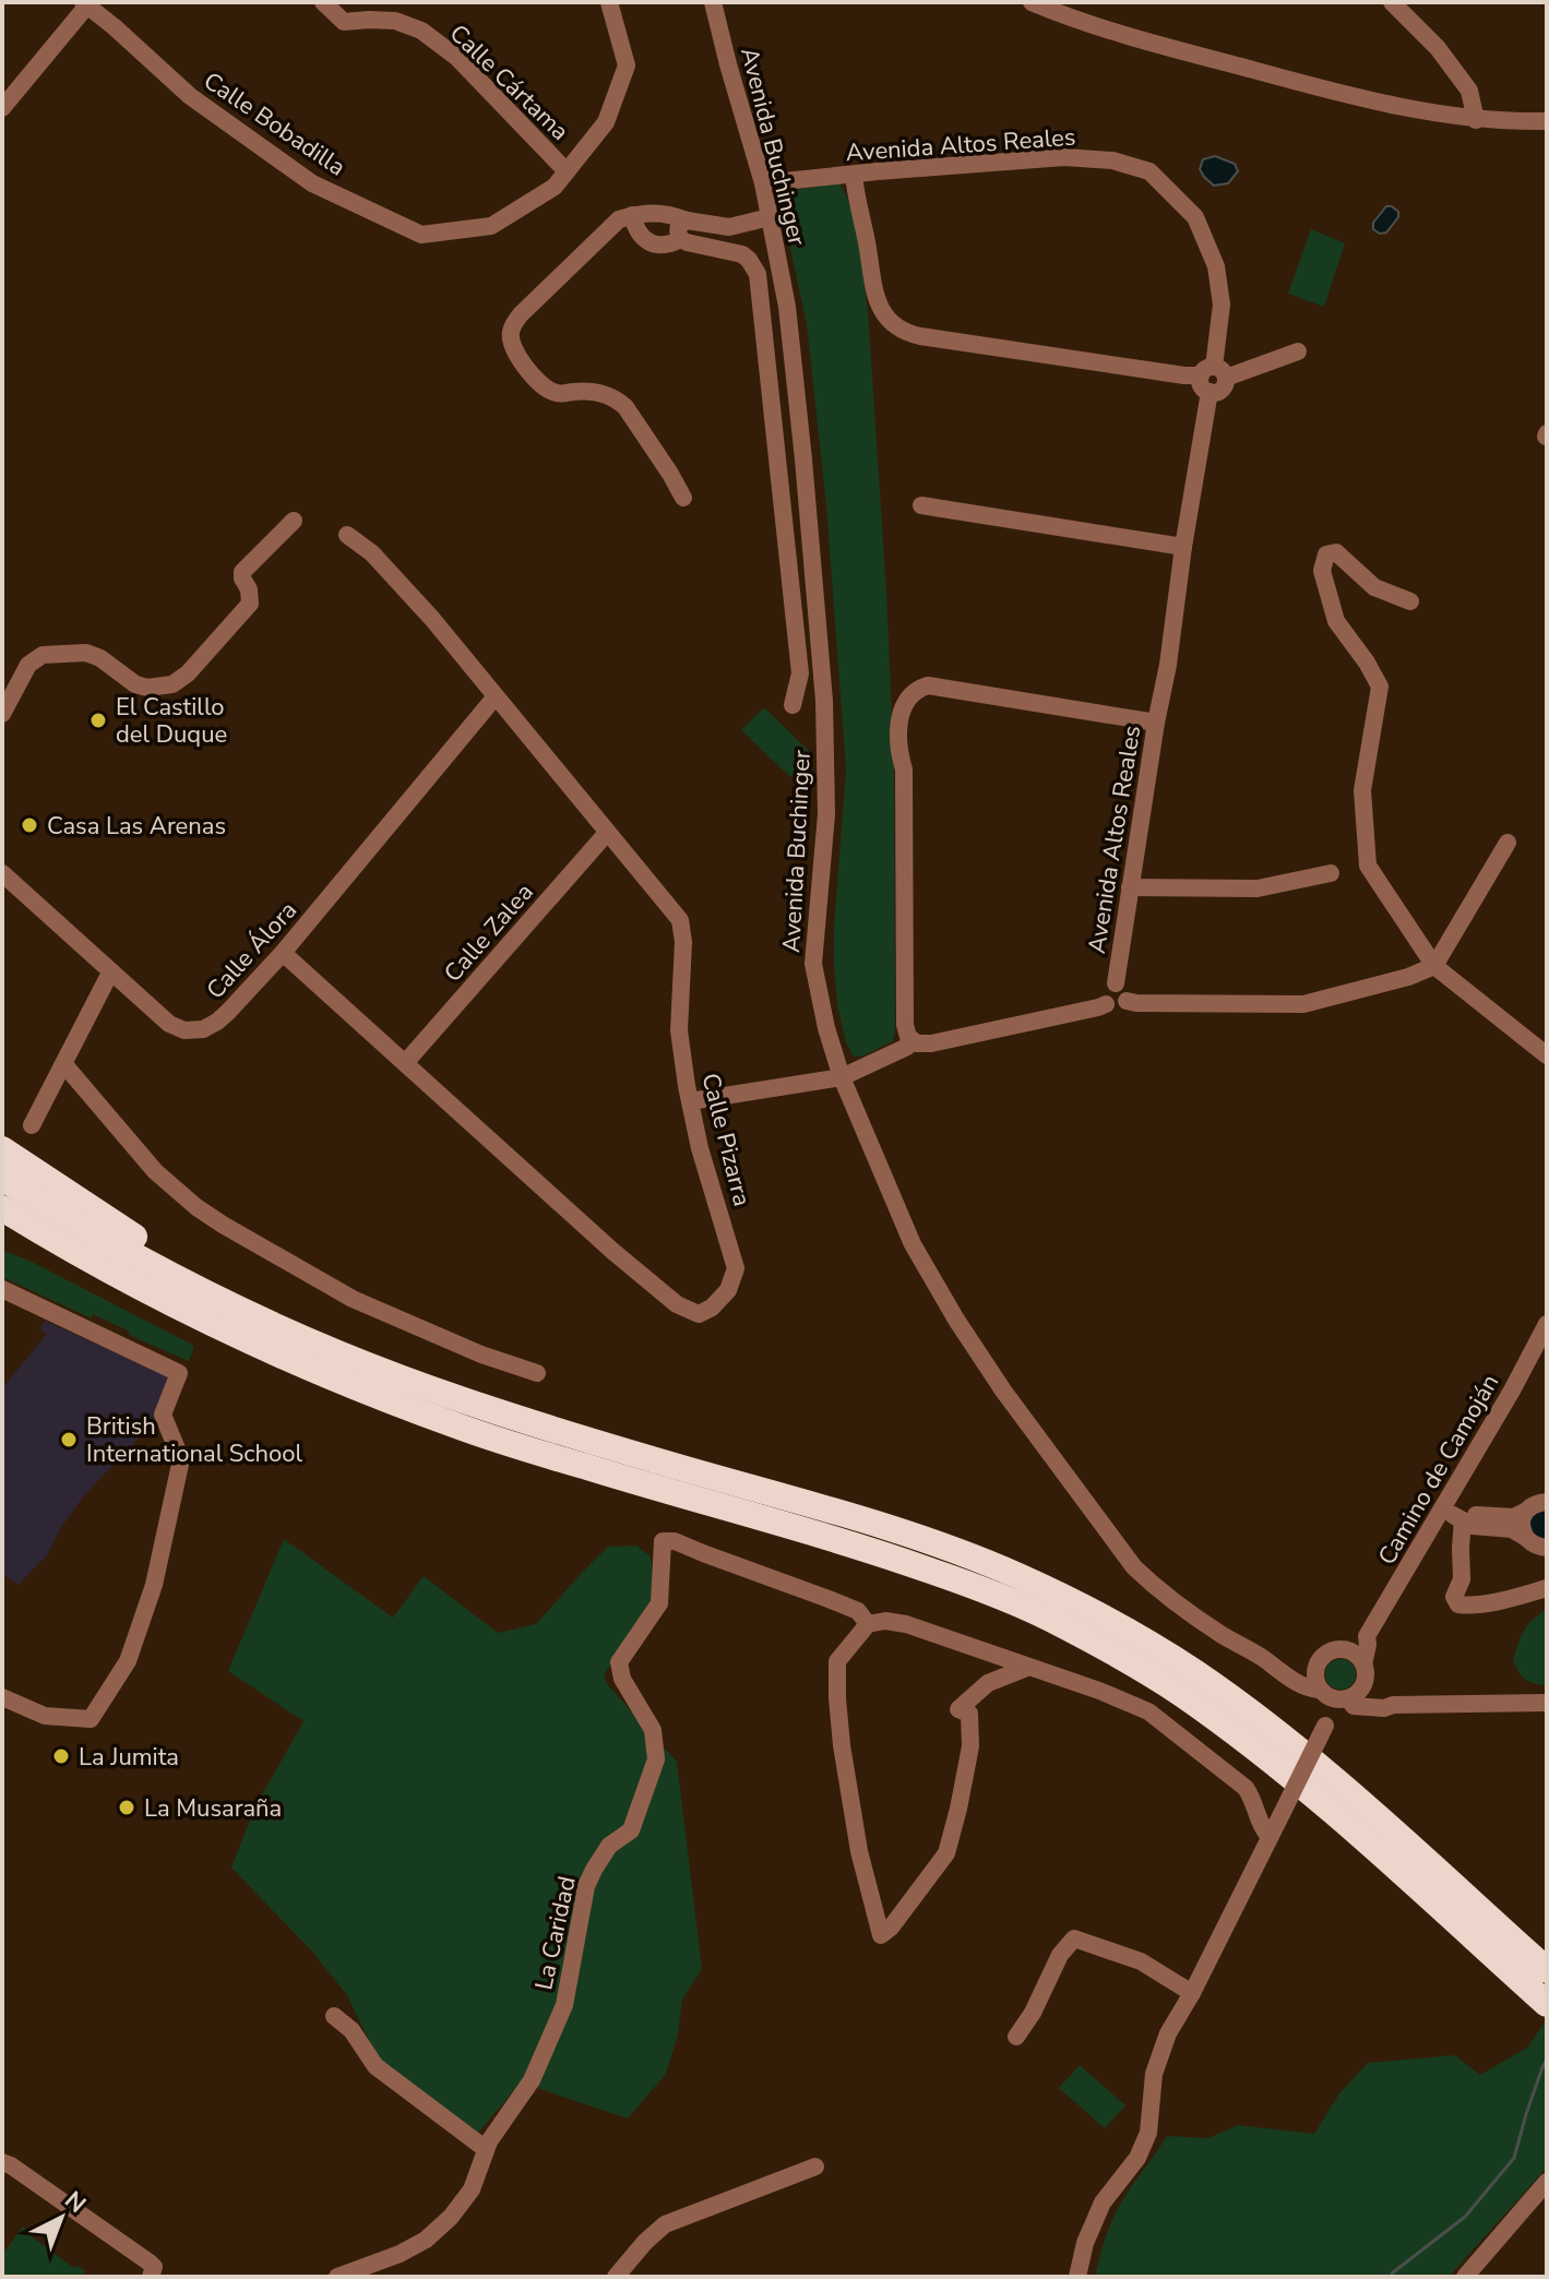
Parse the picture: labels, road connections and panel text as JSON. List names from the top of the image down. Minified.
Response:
{"streets":{"street":["Calle Cártama","Calle Bobadilla","Avenida Altos Reales","Avenida Buchinger","Calle Zalea","Calle Álora","Calle Pizarra","Camino de Camoján","La Caridad"]},"crossings":[["Calle Cártama","Calle Bobadilla"],["Avenida Altos Reales","Avenida Buchinger"],["Avenida Buchinger","Camino de Camoján"],["Calle Zalea","Calle Pizarra"],["Calle Álora","Calle Pizarra"]],"places":["El Castillo del Duque","Casa Las Arenas","British International School","La Jumita","La Musaraña"],"north":"top right"}
